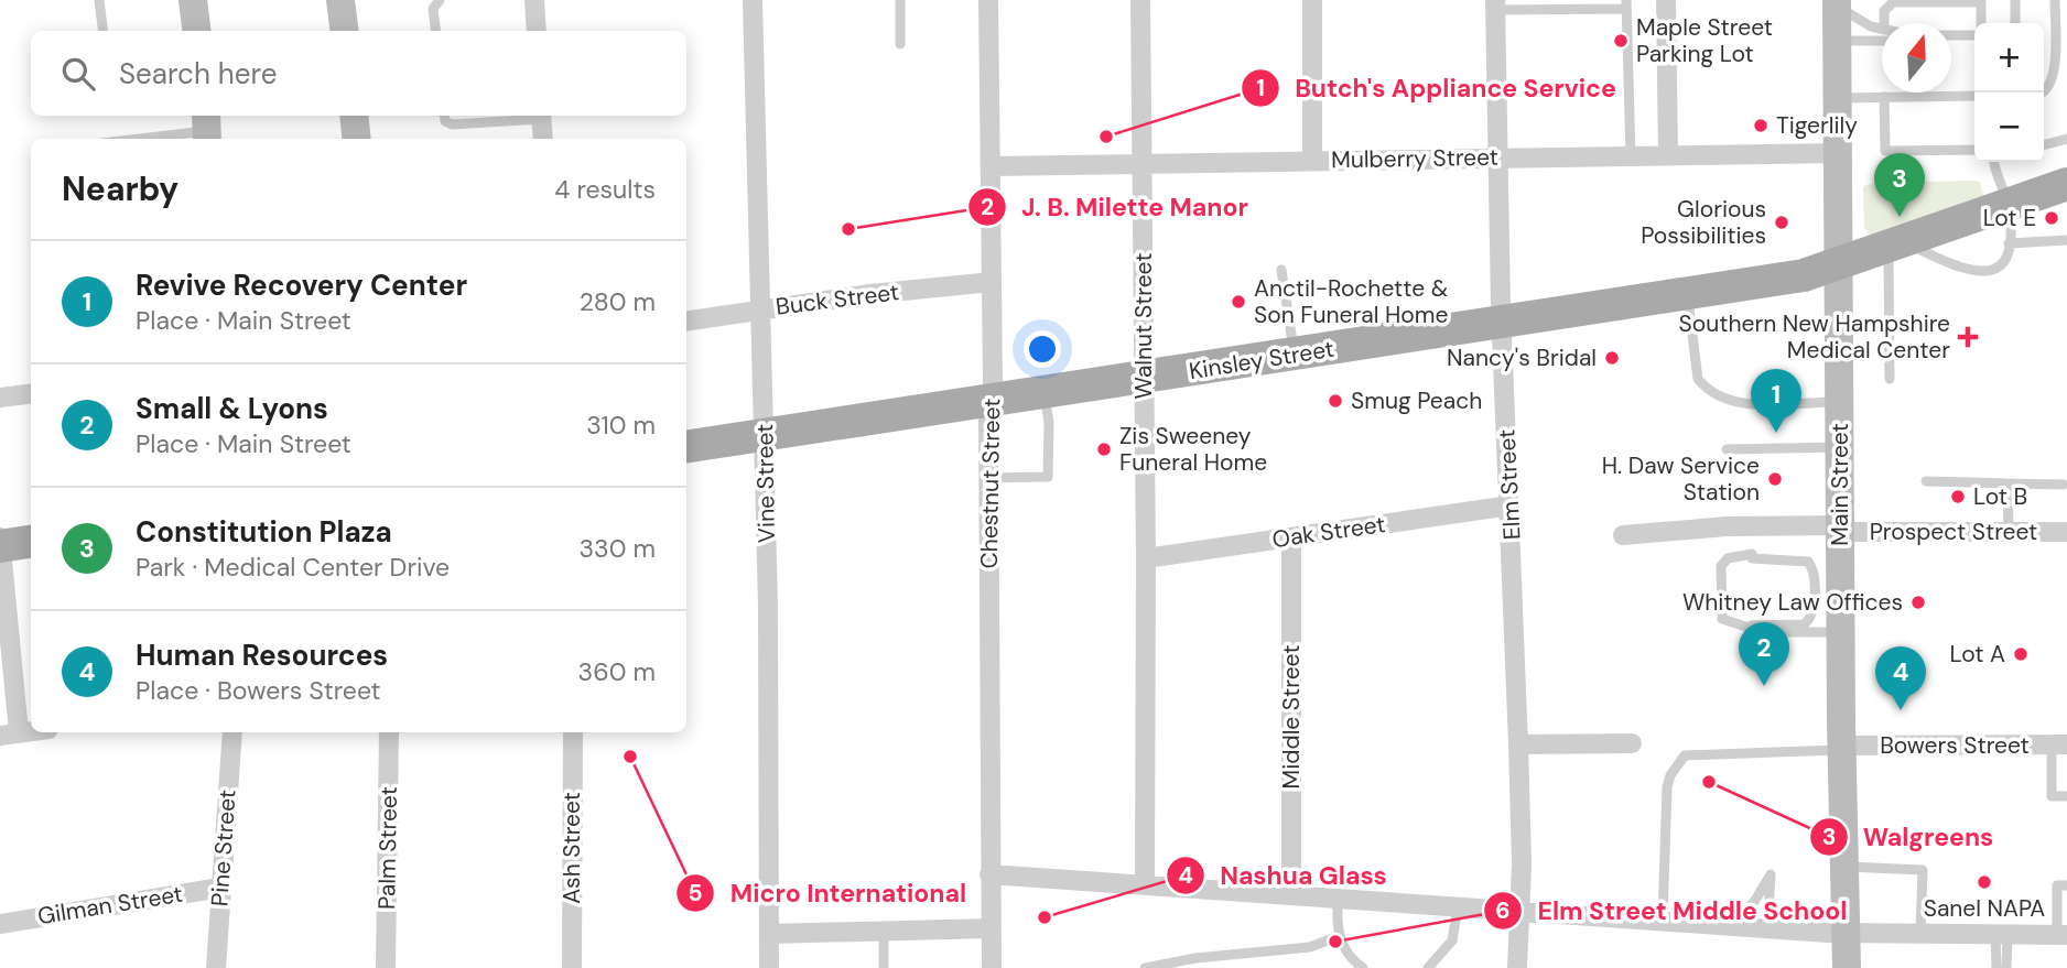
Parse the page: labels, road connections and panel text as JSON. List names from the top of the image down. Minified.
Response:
{"streets":{"main road":["Kinsley Street","Main Street"],"street":["Mulberry Street","Buck Street","Walnut Street","Vine Street","Chestnut Street","Elm Street","Oak Street","Prospect Street","Middle Street","Bowers Street","Pine Street","Palm Street","Ash Street","Gilman Street"]},"crossings":[["Mulberry Street","Walnut Street"],["Mulberry Street","Chestnut Street"],["Mulberry Street","Elm Street"],["Mulberry Street","Main Street"],["Buck Street","Vine Street"],["Buck Street","Chestnut Street"],["Walnut Street","Kinsley Street"],["Walnut Street","Oak Street"],["Kinsley Street","Vine Street"],["Kinsley Street","Chestnut Street"],["Kinsley Street","Elm Street"],["Kinsley Street","Main Street"],["Elm Street","Oak Street"],["Main Street","Prospect Street"],["Main Street","Bowers Street"],["Oak Street","Middle Street"],["Pine Street","Gilman Street"]],"places":{"other":["Maple Street Parking Lot","Tigerlily","Butch's Appliance Service","Lot E","Glorious Possibilities","J. B. Milette Manor","Anctil-Rochette & Son Funeral Home","Nancy's Bridal","Smug Peach","Zis Sweeney Funeral Home","H. Daw Service Station","Lot B","Whitney Law Offices","Lot A","Micro International","Walgreens","Sanel NAPA","Nashua Glass","Elm Street Middle School"],"health":["Southern New Hampshire Medical Center"]},"north":"top","page":{"map_buttons":["+","−"],"search":"Search here","heading":["Nearby","4 results"],"pins":["3","1","2","4"],"list":[{"mark":"1","name":"Revive Recovery Center","note":"Place · Main Street","value":"280 m"},{"mark":"2","name":"Small & Lyons","note":"Place · Main Street","value":"310 m"},{"mark":"3","name":"Constitution Plaza","note":"Park · Medical Center Drive","value":"330 m"},{"mark":"4","name":"Human Resources","note":"Place · Bowers Street","value":"360 m"}]}}
